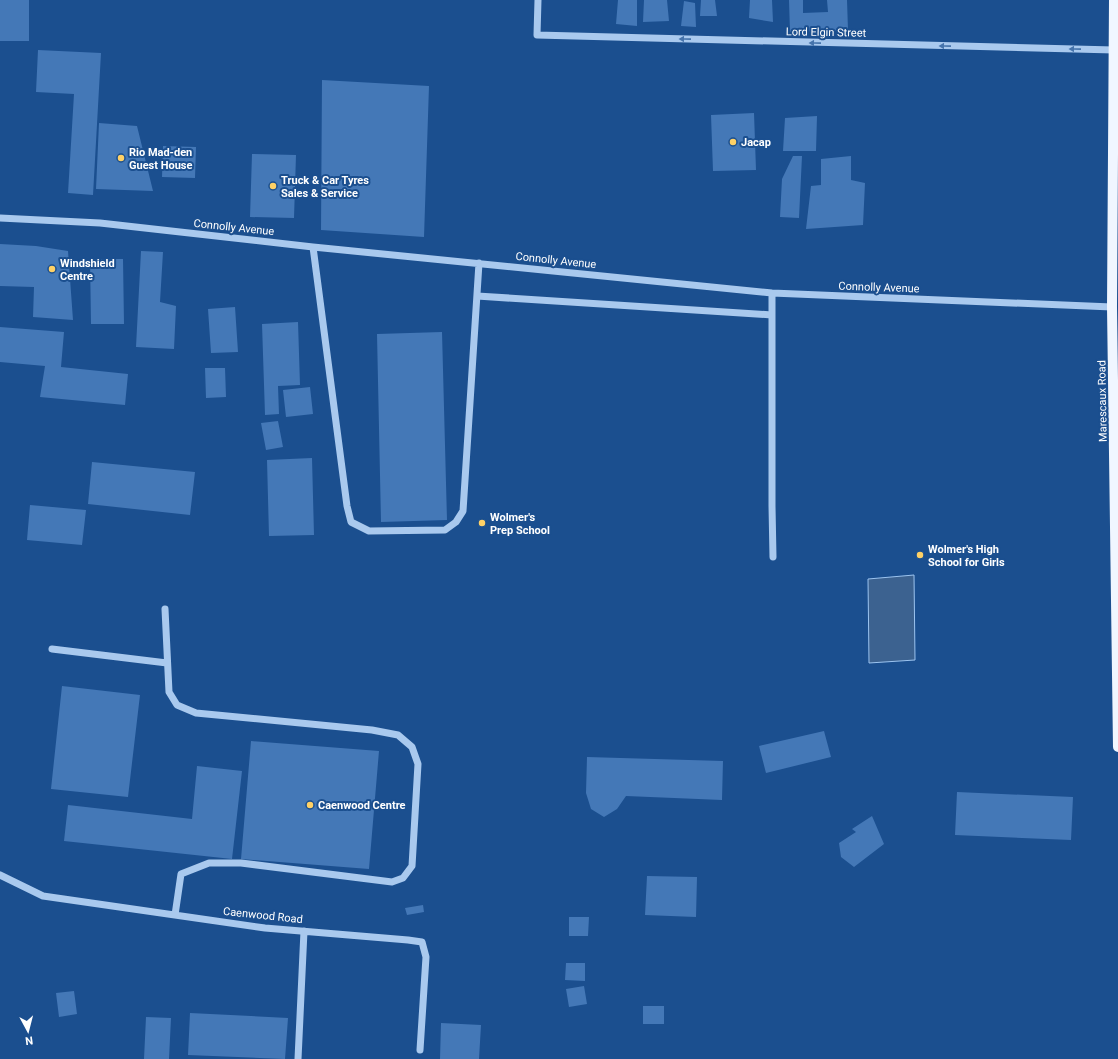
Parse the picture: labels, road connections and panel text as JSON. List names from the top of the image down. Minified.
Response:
{"streets":{"main road":["Marescaux Road"],"street":["Lord Elgin Street","Connolly Avenue","Caenwood Road"]},"crossings":[["Lord Elgin Street","Marescaux Road"],["Connolly Avenue","Marescaux Road"]],"one_way":["Lord Elgin Street"],"places":["Jacap","Rio Mad-den Guest House","Truck & Car Tyres Sales & Service","Windshield Centre","Wolmer's Prep School","Wolmer's High School for Girls","Caenwood Centre"],"north":"bottom"}
